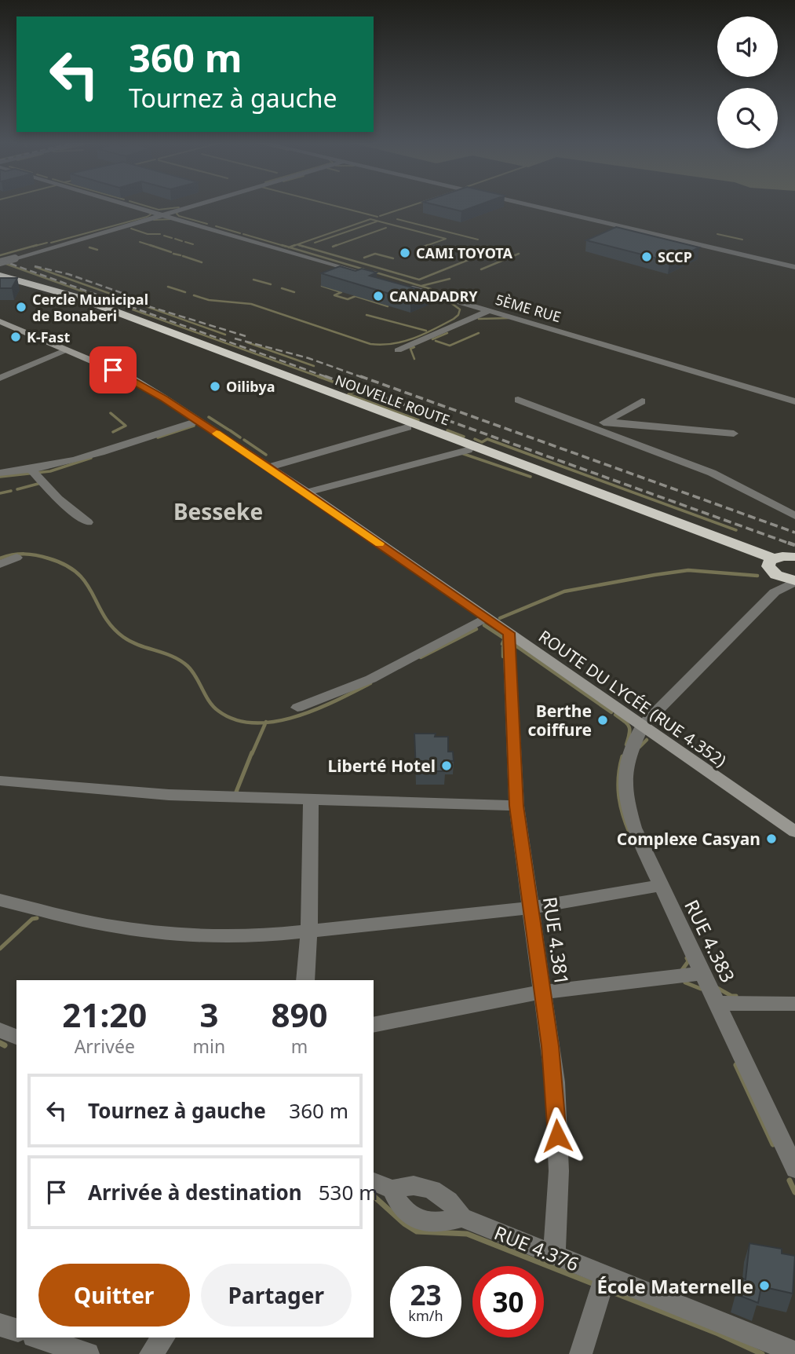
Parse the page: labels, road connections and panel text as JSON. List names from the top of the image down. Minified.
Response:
{"streets":{"highway":["NOUVELLE ROUTE"],"main road":["ROUTE DU LYCÉE (RUE 4.352)"],"street":["5ÈME RUE","RUE 4.381","RUE 4.383","RUE 4.376"]},"crossings":[["ROUTE DU LYCÉE (RUE 4.352)","RUE 4.381"],["ROUTE DU LYCÉE (RUE 4.352)","RUE 4.383"],["RUE 4.381","RUE 4.376"]],"districts":["Besseke"],"places":["CAMI TOYOTA","SCCP","CANADADRY","Cercle Municipal de Bonaberi","K-Fast","Oilibya","Berthe coiffure","Liberté Hotel","Complexe Casyan","École Maternelle"],"page":{"turn":["360 m","Tournez à gauche"],"eta":["21:20","Arrivée","3","min","890","m"],"list":[{"name":"Tournez à gauche","value":"360 m"},{"name":"Arrivée à destination","value":"530 m"}],"buttons":["Quitter","Partager"],"speed":"23 km/h","limit":"30"}}
